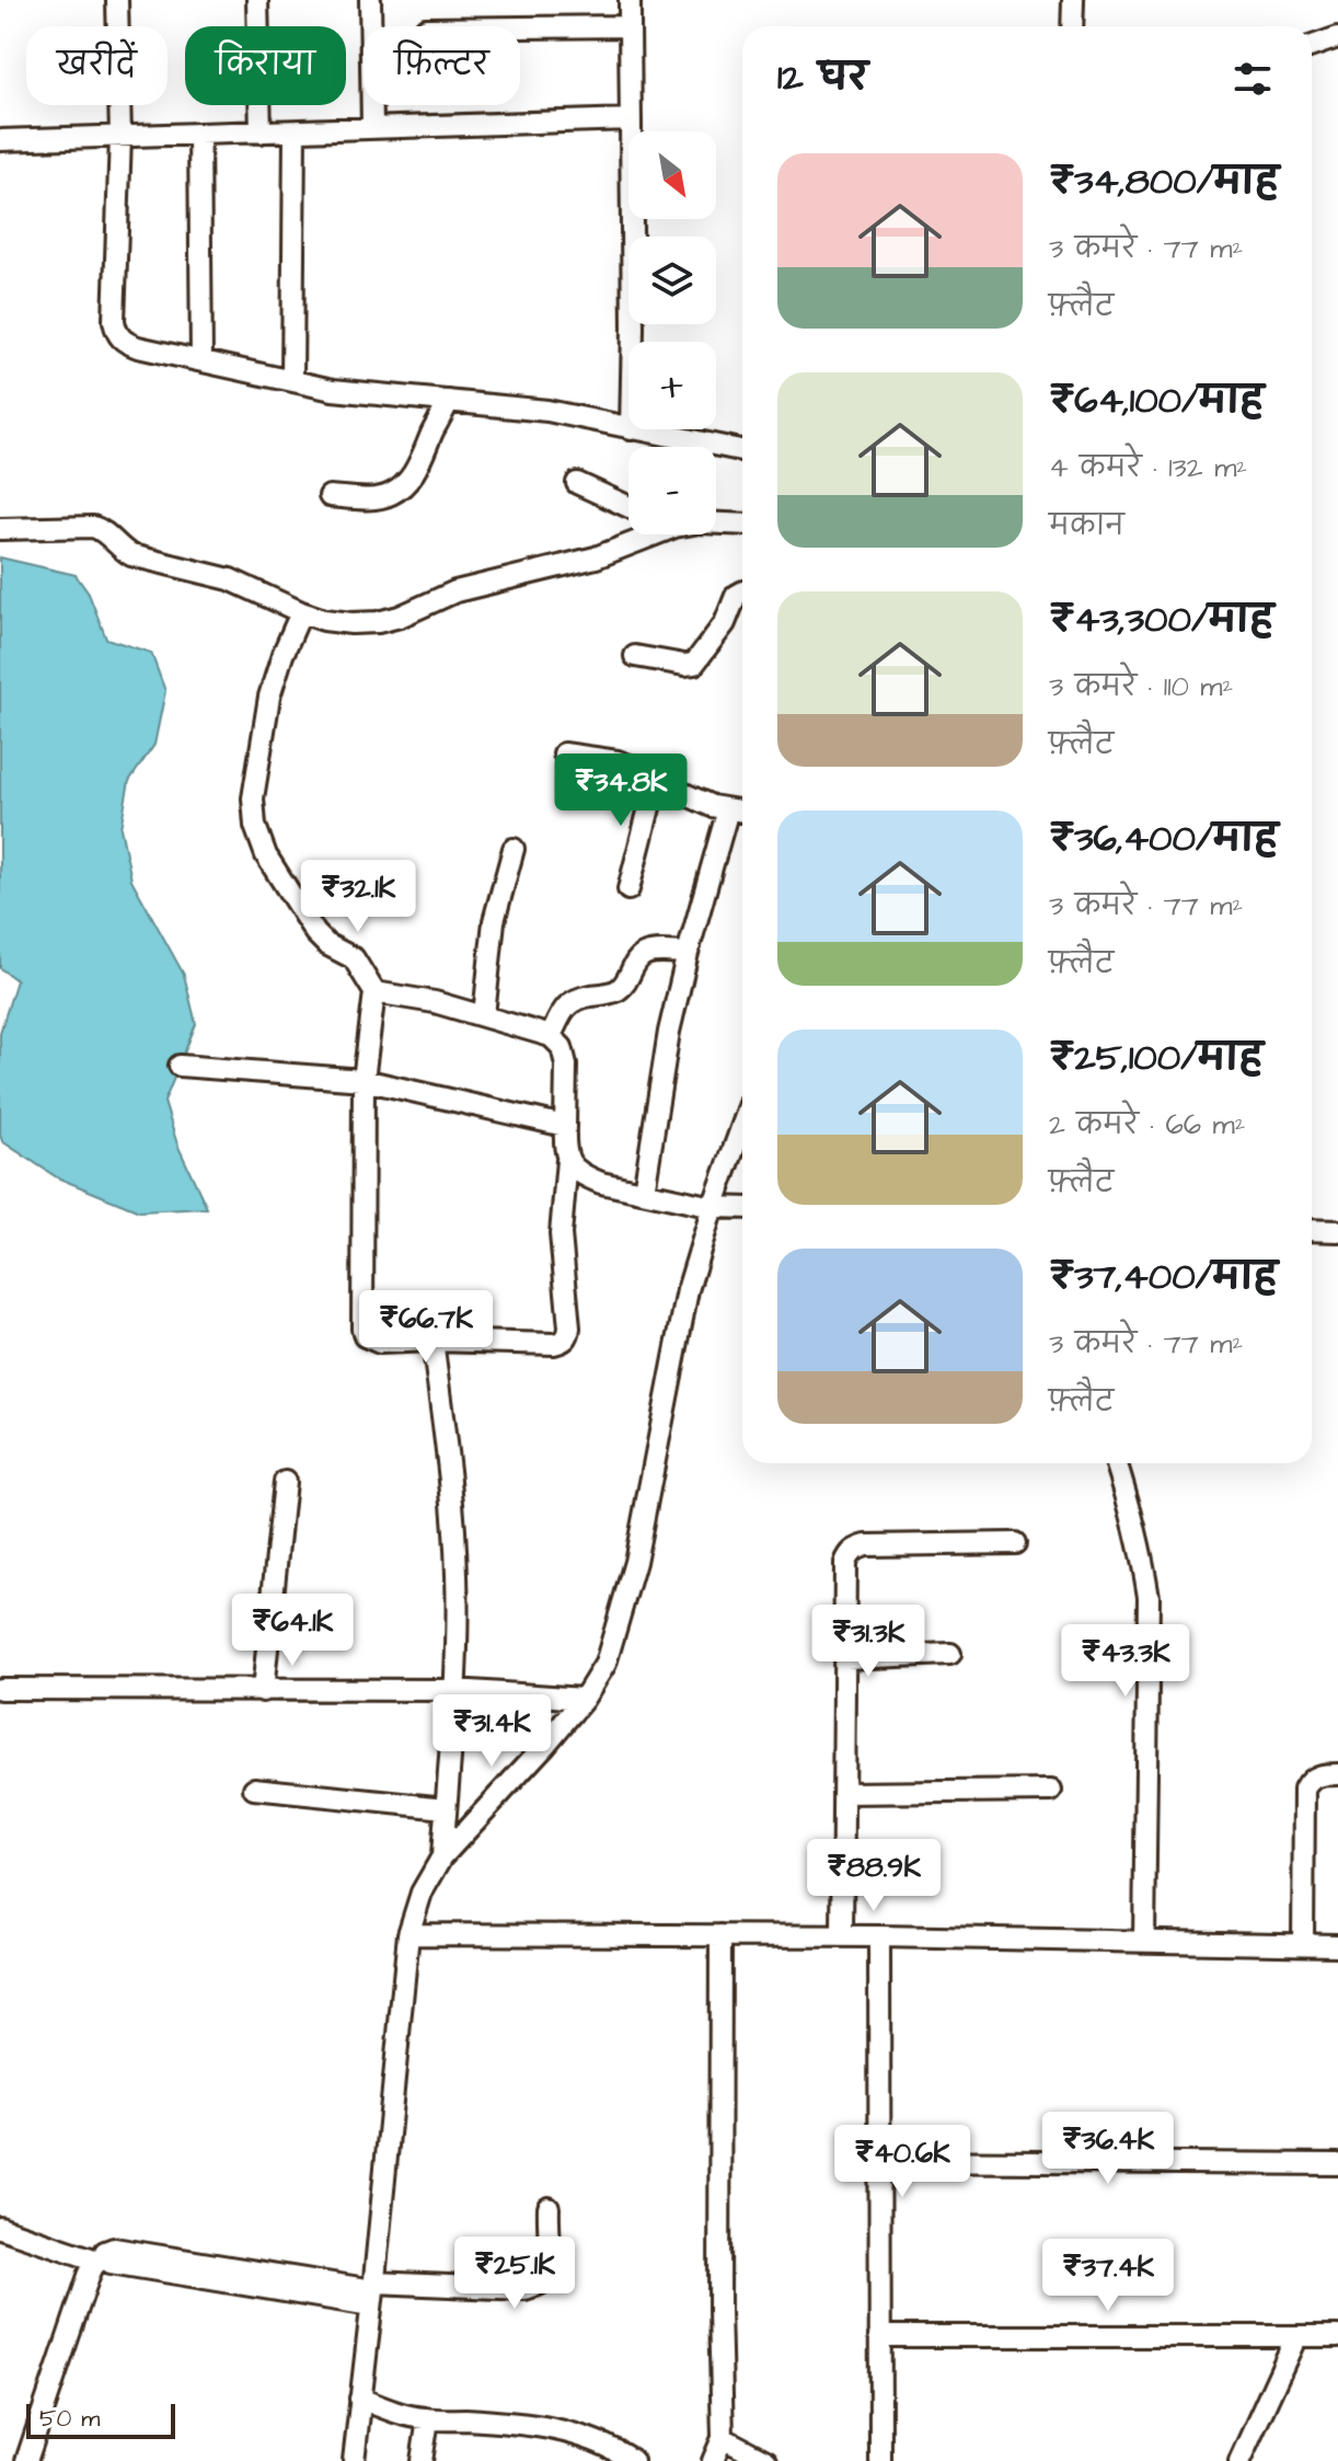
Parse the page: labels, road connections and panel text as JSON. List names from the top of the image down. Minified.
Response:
{"scale_bar":"50 m","north":"bottom right","page":{"chip":["खरीदें","किराया","फ़िल्टर"],"heading":"12 घर","map_buttons":["+","−"],"list":[{"name":"₹34,800/माह","note":"3 कमरे · 77 m² · फ़्लैट"},{"name":"₹64,100/माह","note":"4 कमरे · 132 m² · मकान"},{"name":"₹43,300/माह","note":"3 कमरे · 110 m² · फ़्लैट"},{"name":"₹36,400/माह","note":"3 कमरे · 77 m² · फ़्लैट"},{"name":"₹25,100/माह","note":"2 कमरे · 66 m² · फ़्लैट"},{"name":"₹37,400/माह","note":"3 कमरे · 77 m² · फ़्लैट"}],"price":["₹34.8K","₹32.1K","₹66.7K","₹64.1K","₹31.3K","₹43.3K","₹31.4K","₹88.9K","₹36.4K","₹40.6K","₹25.1K","₹37.4K"],"scale":"50 m"}}
